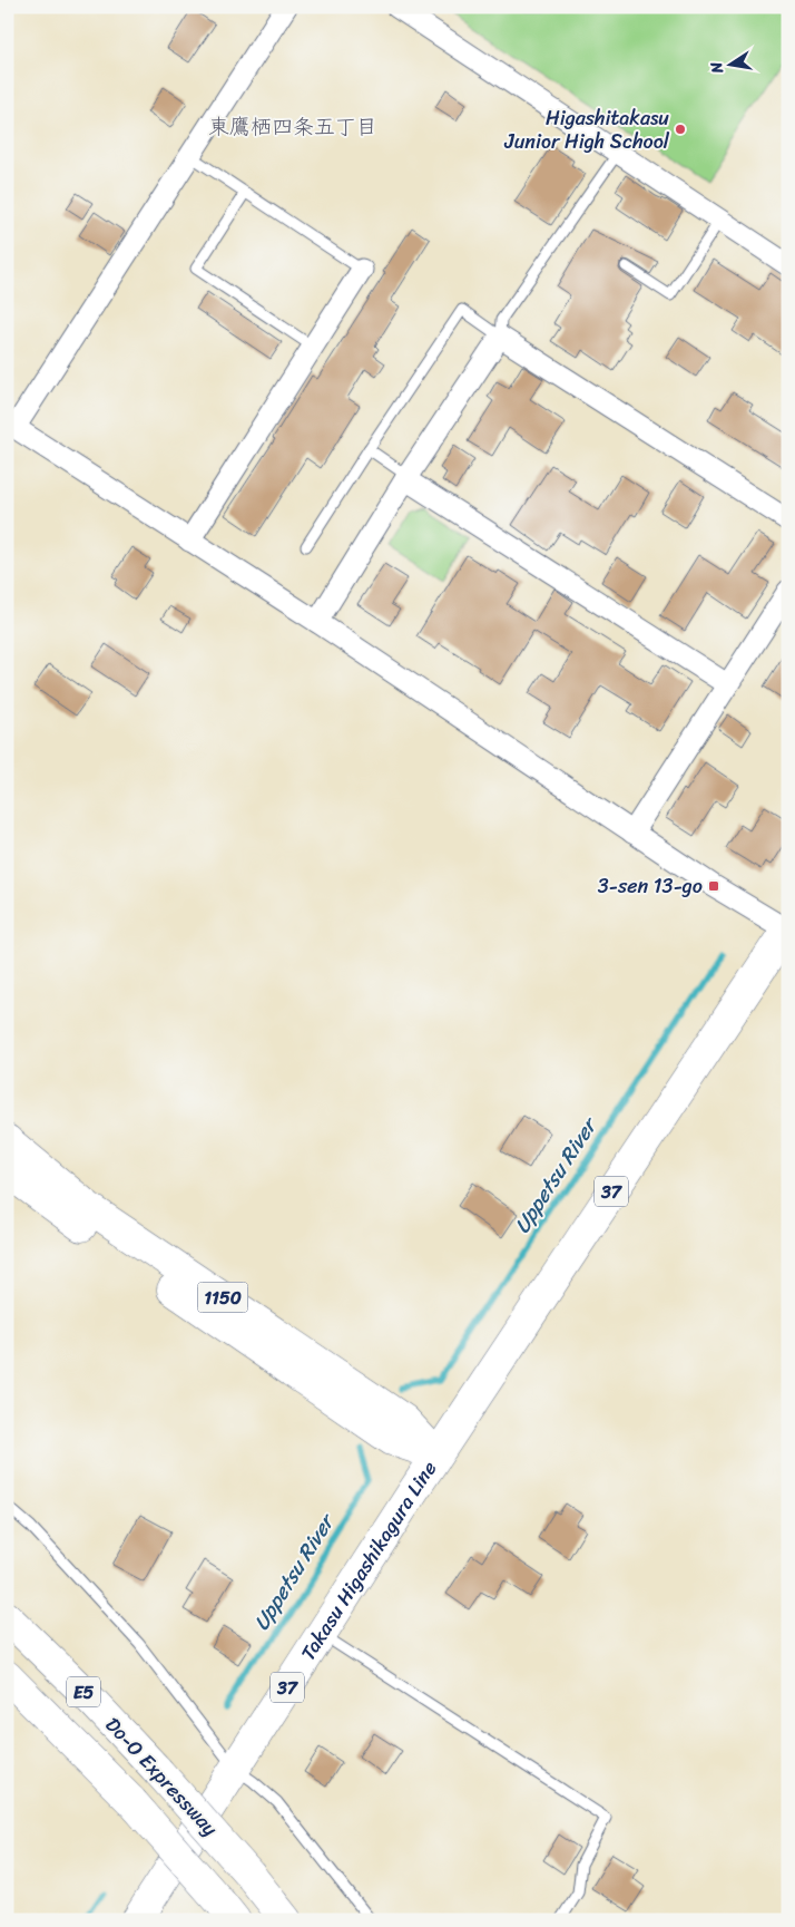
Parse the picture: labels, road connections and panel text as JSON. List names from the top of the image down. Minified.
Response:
{"streets":{"main road":["37","1150","Takasu Higashikagura Line","E5","Do-O Expressway"]},"crossings":[["37","1150"],["37","Takasu Higashikagura Line"],["1150","Takasu Higashikagura Line"]],"districts":["東鷹栖四条五丁目"],"water":["Uppetsu River"],"places":{"other":["Higashitakasu Junior High School"],"transit":["3-sen 13-go"]},"north":"left"}
